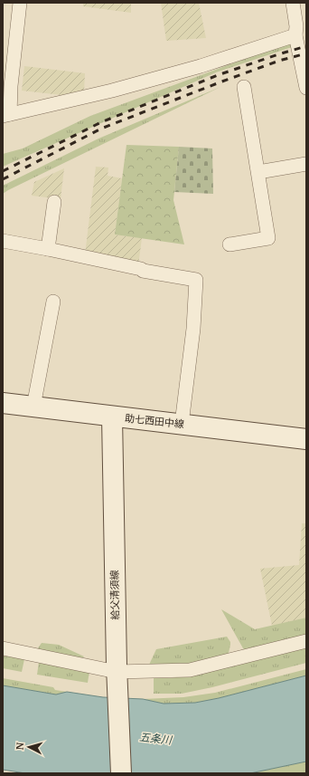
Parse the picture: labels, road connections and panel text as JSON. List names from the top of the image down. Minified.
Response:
{"streets":{"main road":["助七西田中線","給父清須線"]},"crossings":[["助七西田中線","給父清須線"]],"water":["五条川"],"north":"left"}
